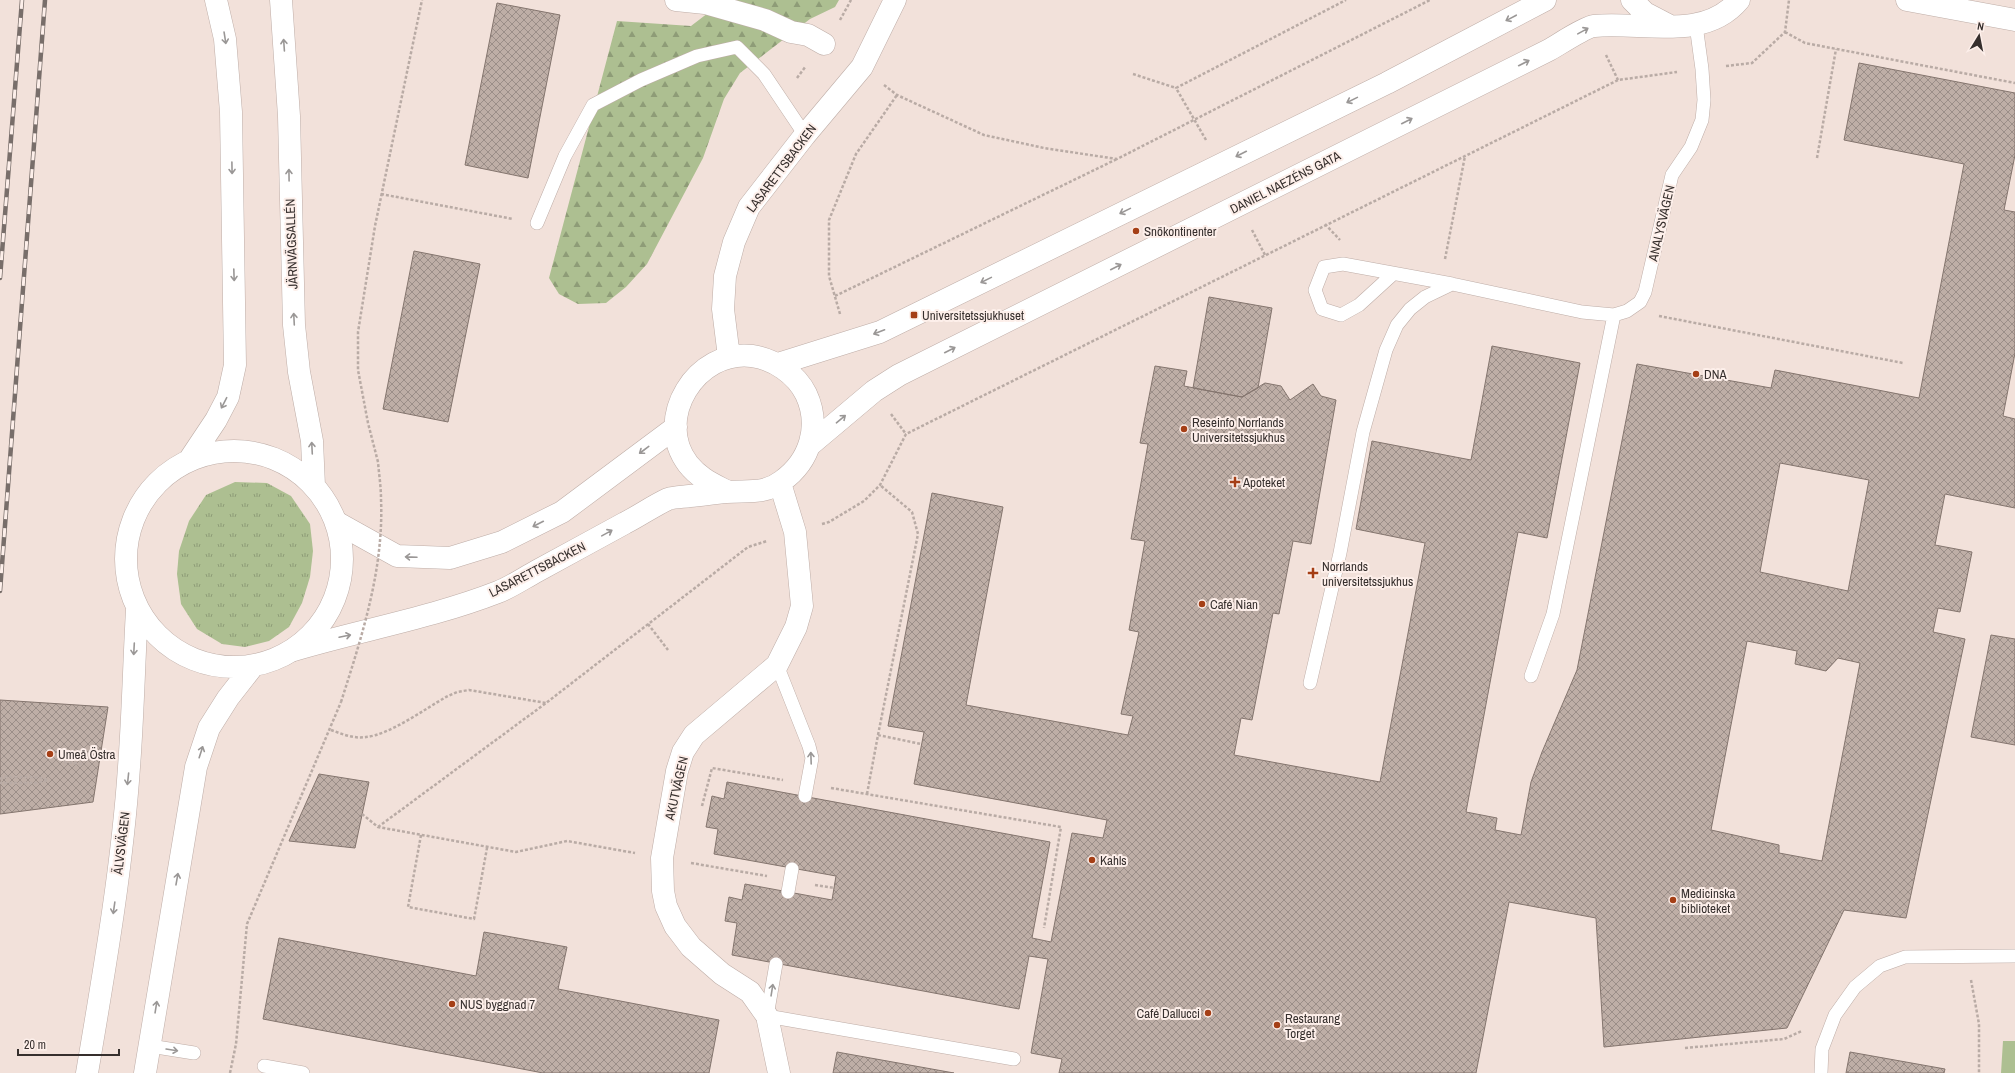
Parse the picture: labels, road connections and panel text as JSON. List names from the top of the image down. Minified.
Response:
{"streets":{"street":["LASARETTSBACKEN","DANIEL NAEZÉNS GATA","JÄRNVÄGSALLÉN","AKUTVÄGEN","ÄLVSVÄGEN"],"lane":["ANALYSVÄGEN"]},"crossings":[["LASARETTSBACKEN","DANIEL NAEZÉNS GATA"],["LASARETTSBACKEN","AKUTVÄGEN"],["DANIEL NAEZÉNS GATA","ANALYSVÄGEN"],["DANIEL NAEZÉNS GATA","AKUTVÄGEN"]],"places":{"other":["Snökontinenter","DNA","Reseinfo Norrlands Universitetssjukhus","Café Nian","Umeå Östra","Kahls","Medicinska biblioteket","NUS byggnad 7","Café Dallucci","Restaurang Torget"],"transit":["Universitetssjukhuset"],"health":["Apoteket","Norrlands universitetssjukhus"]},"scale_bar":"20 m","north":"top"}
